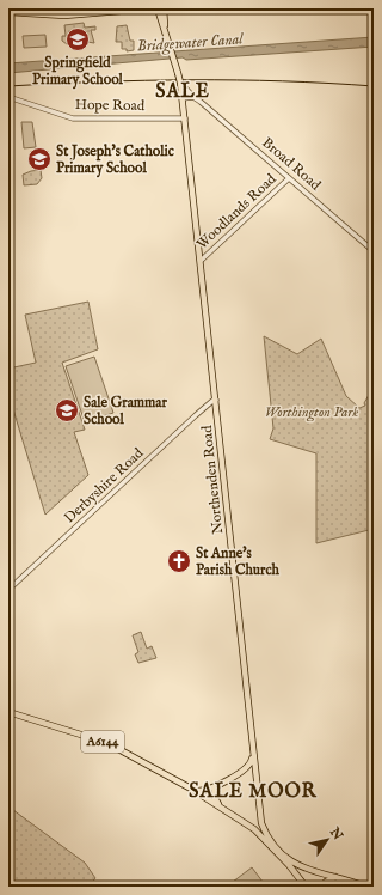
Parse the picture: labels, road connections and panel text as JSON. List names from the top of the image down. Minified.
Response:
{"streets":{"main road":["Northenden Road","A6144"],"street":["Hope Road","Broad Road","Woodlands Road","Derbyshire Road"]},"crossings":[["Hope Road","Northenden Road"],["Broad Road","Woodlands Road"],["Broad Road","Northenden Road"],["Woodlands Road","Northenden Road"],["Northenden Road","Derbyshire Road"]],"districts":["SALE","SALE MOOR"],"water":["Bridgewater Canal"],"parks":["Worthington Park"],"places":{"school or university":["Springfield Primary School","St Joseph's Catholic Primary School","Sale Grammar School"],"church":["St Anne's Parish Church"]},"north":"top right"}
